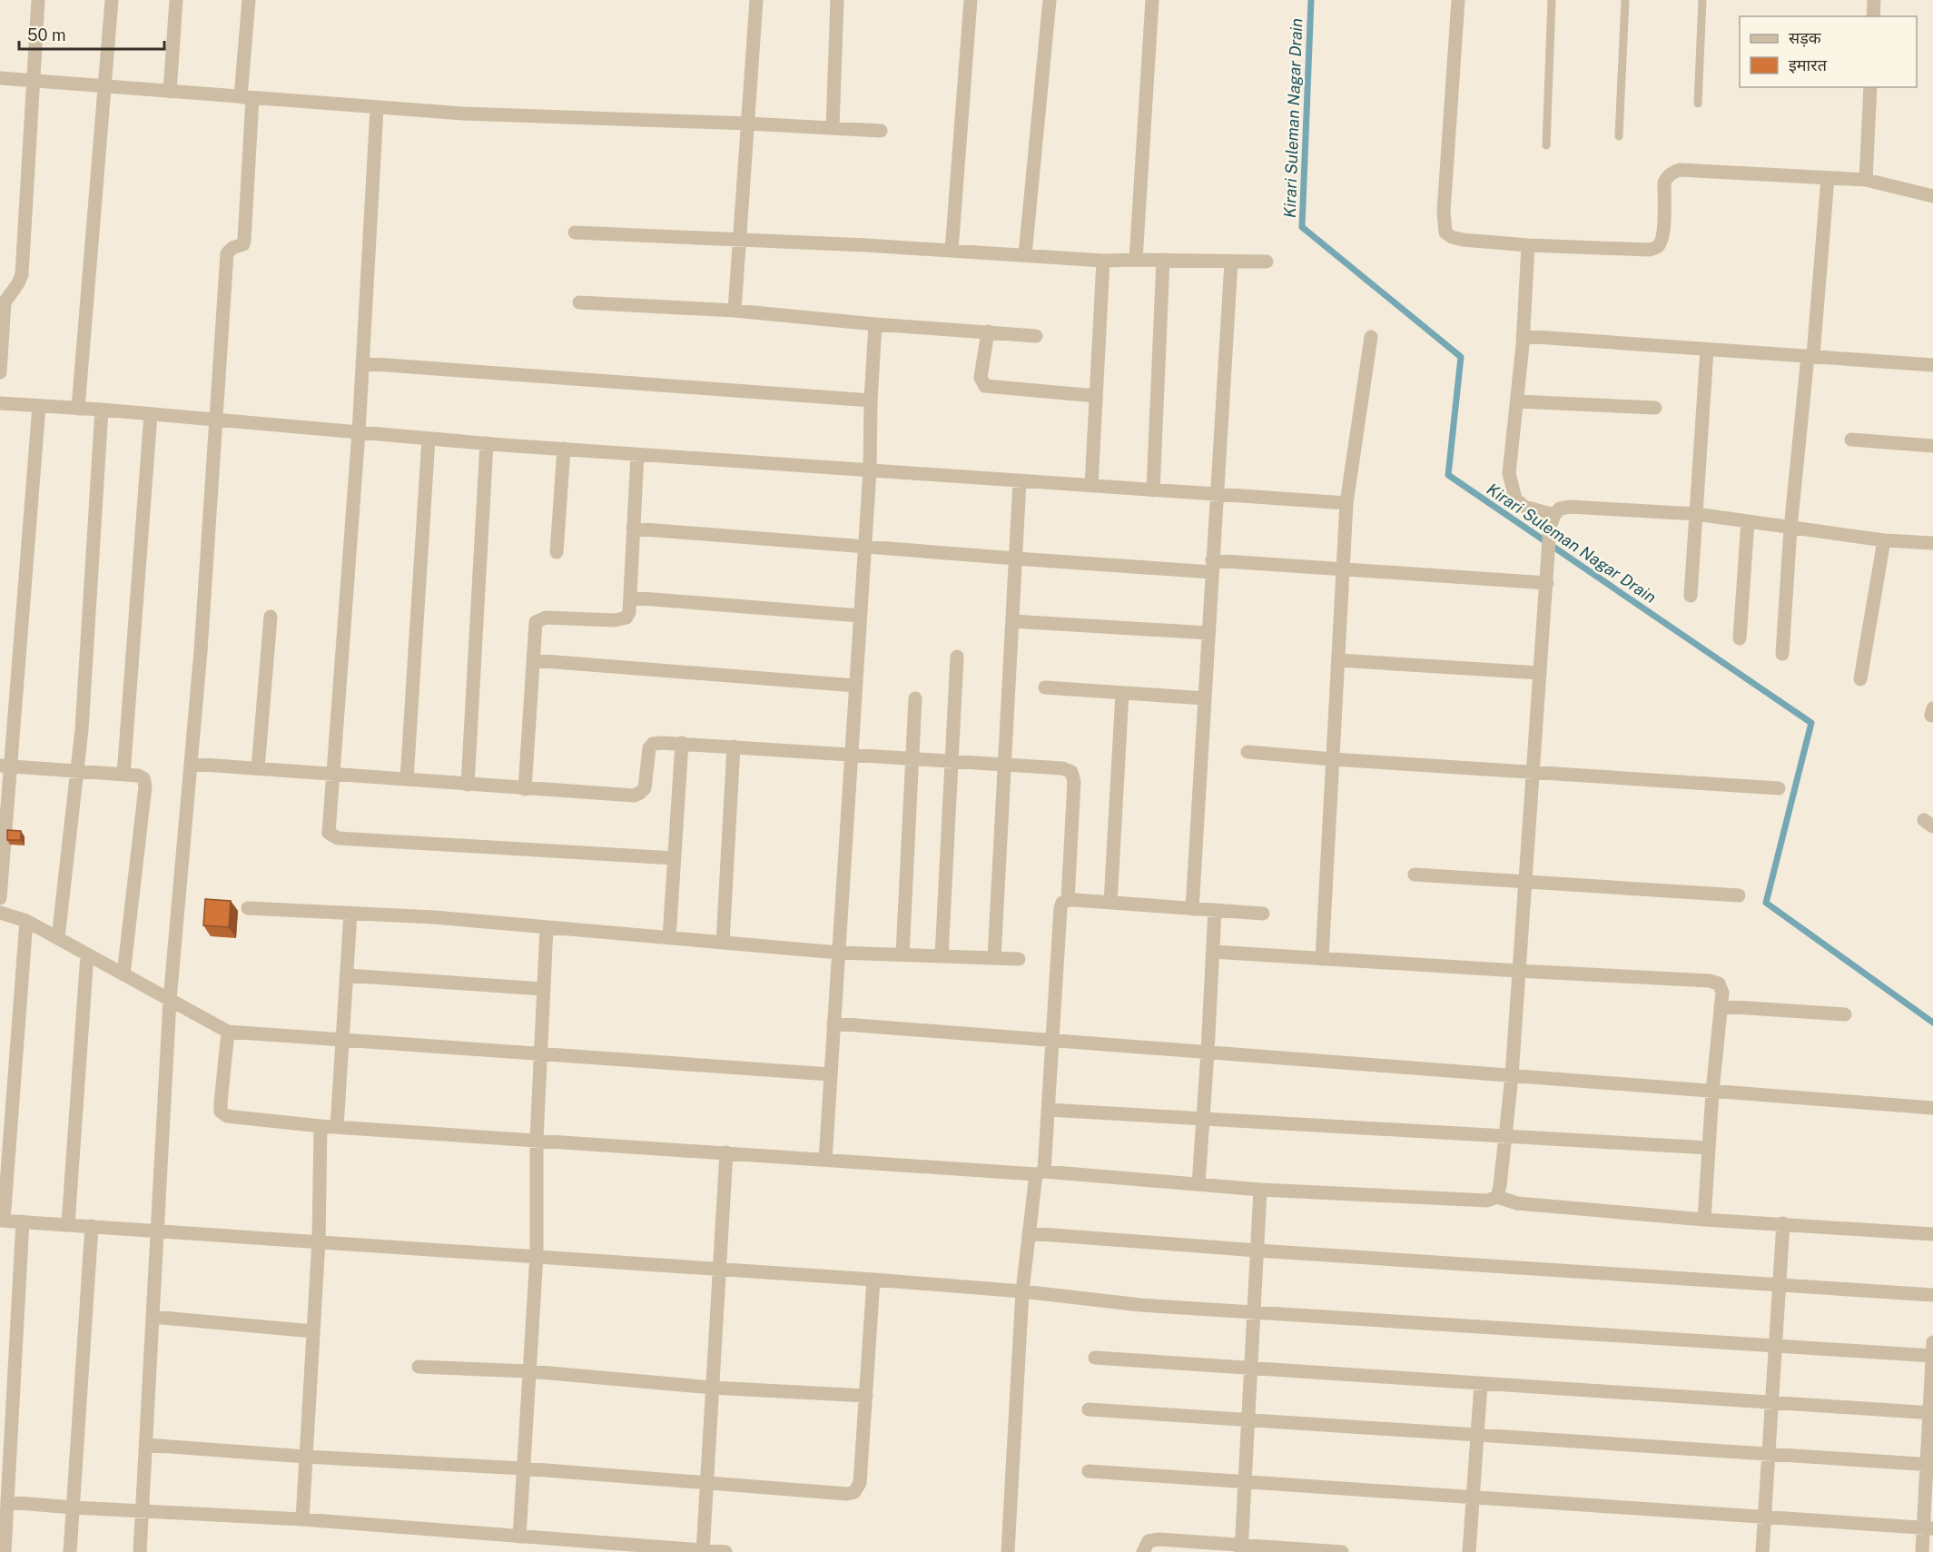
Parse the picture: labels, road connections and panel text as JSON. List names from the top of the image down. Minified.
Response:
{"water":["Kirari Suleman Nagar Drain"],"legend":["सड़क","इमारत"],"scale_bar":"50 m"}
